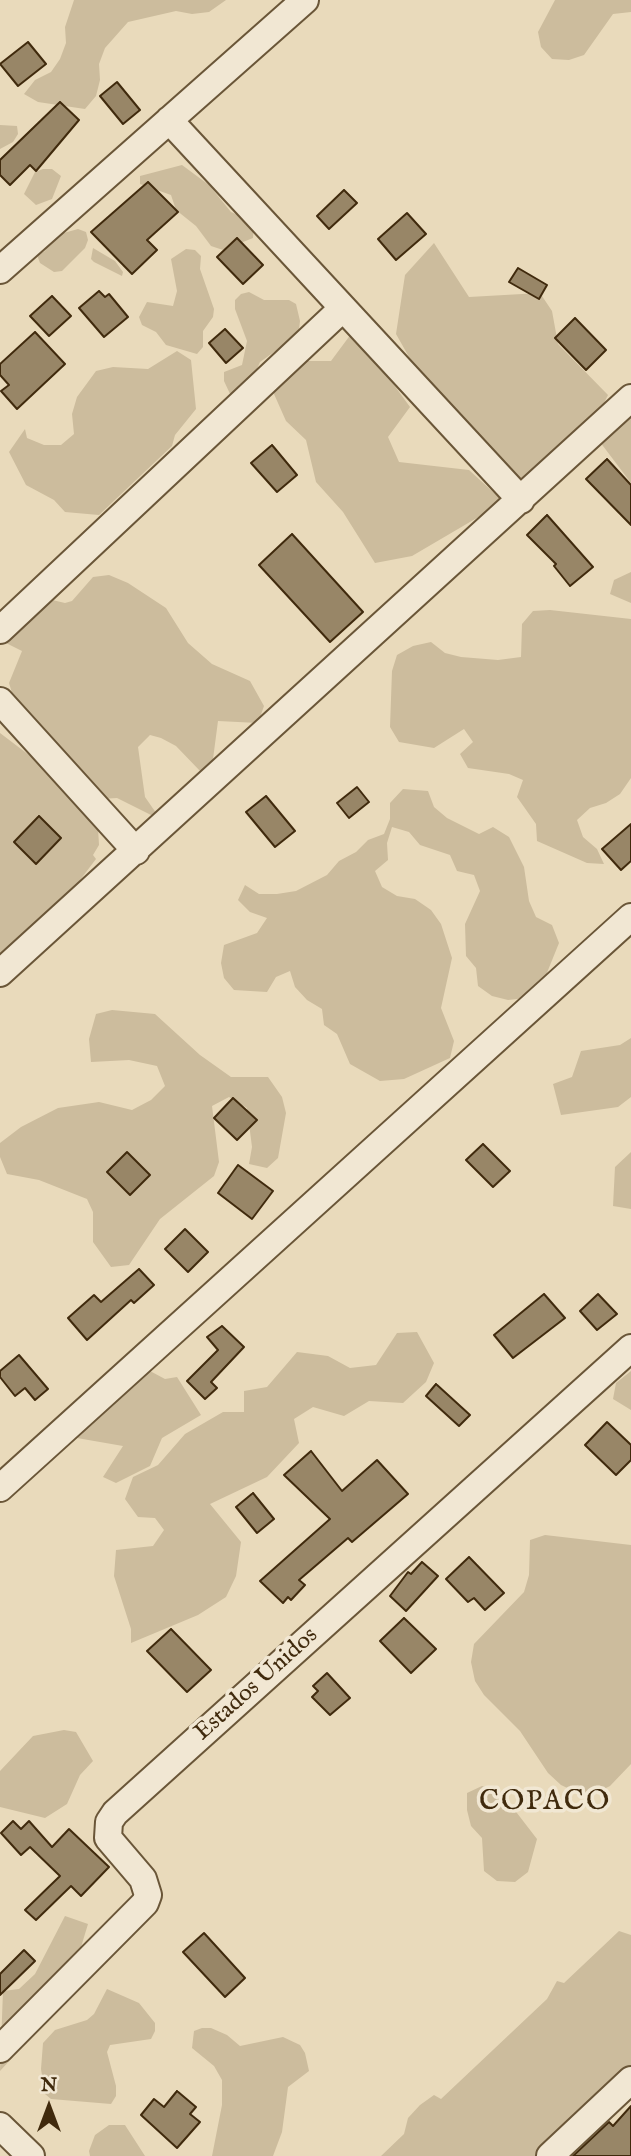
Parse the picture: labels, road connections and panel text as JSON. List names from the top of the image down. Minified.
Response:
{"streets":{"street":["Estados Unidos"]},"districts":["COPACO"],"north":"top"}
